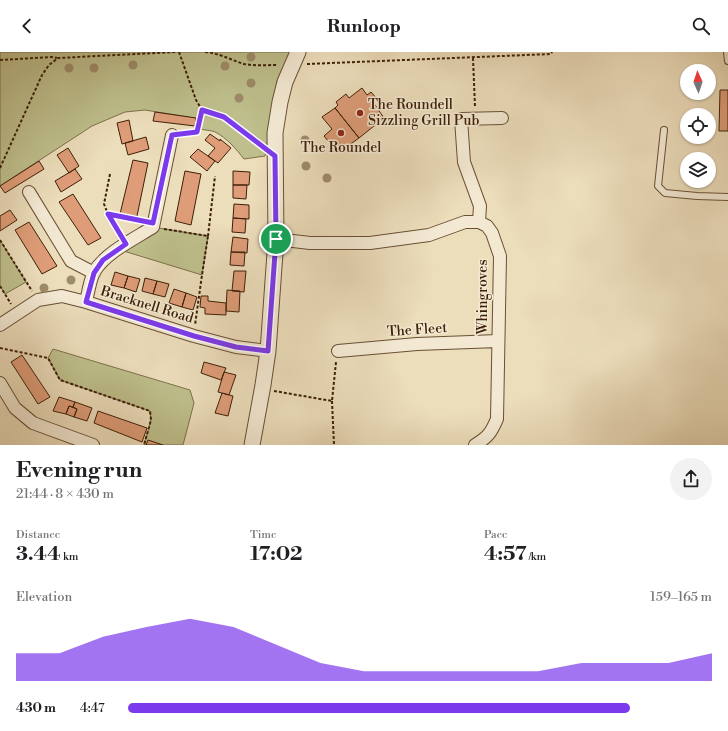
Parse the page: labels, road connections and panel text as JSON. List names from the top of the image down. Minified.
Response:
{"streets":{"street":["Whingroves","Bracknell Road","The Fleet"]},"crossings":[["Whingroves","The Fleet"]],"places":["The Roundell Sizzling Grill Pub","The Roundel"],"north":"top","page":{"header":"Runloop","heading":["Evening run","21:44 · 8 × 430 m"],"stats":[["Distance","3.44 km"],["Time","17:02"],["Pace","4:57 /km"]],"chart":["Elevation","159–165 m"],"list":[{"name":"430 m","note":"4:47"}]}}
